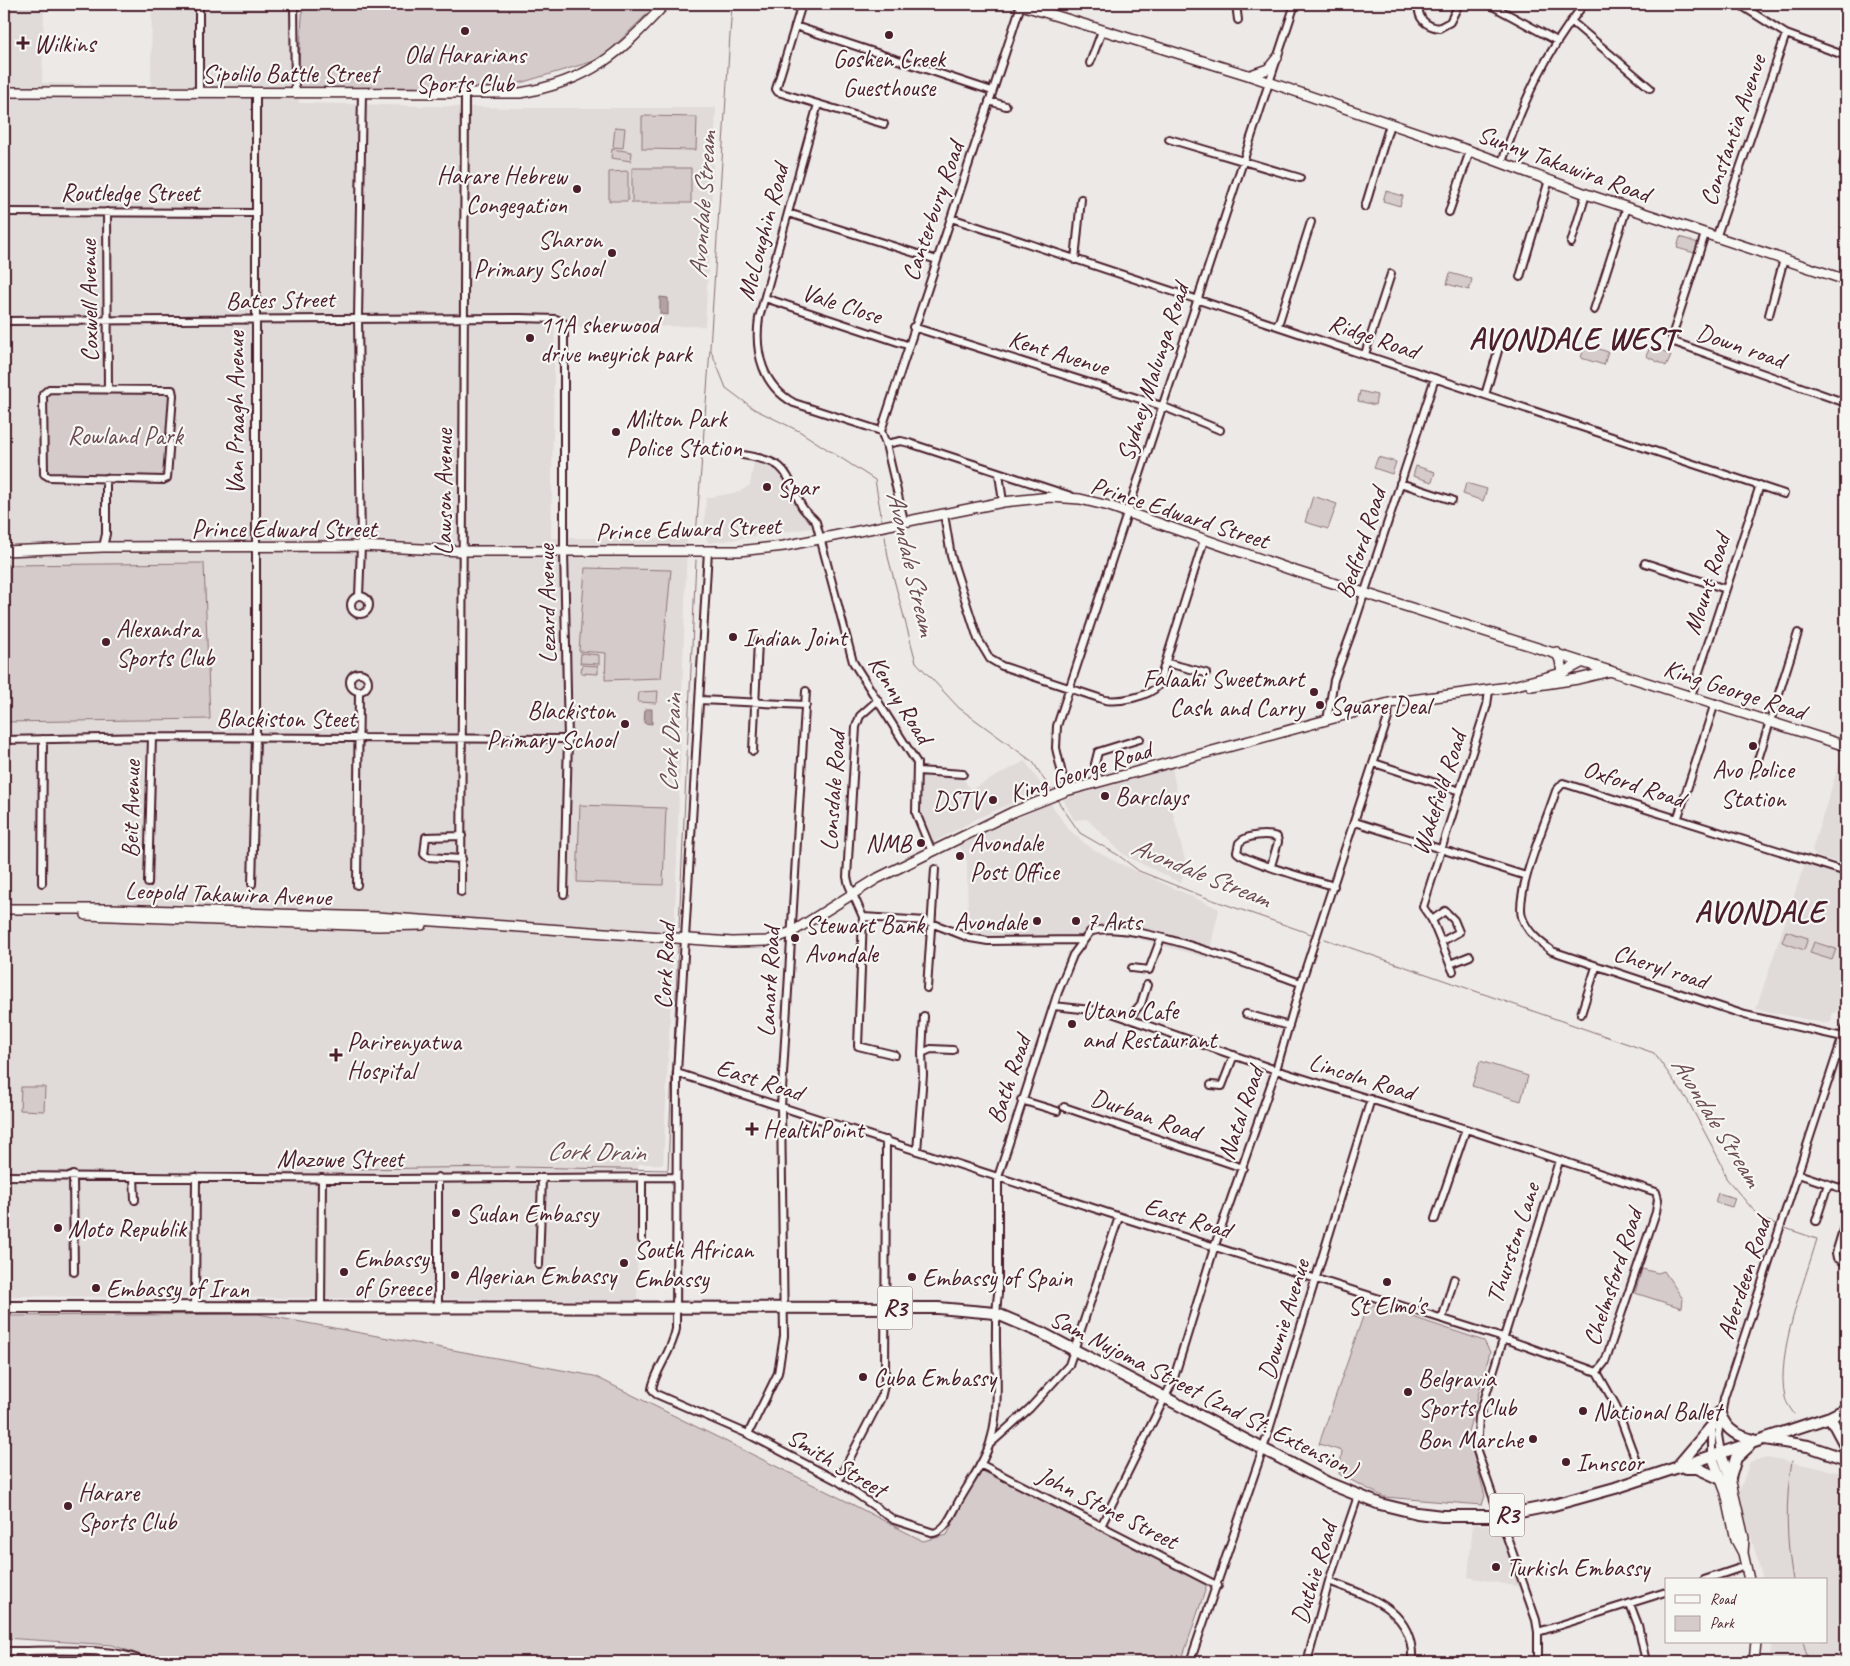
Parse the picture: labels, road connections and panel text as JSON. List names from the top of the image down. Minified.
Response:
{"streets":{"highway":["R3","Sam Nujoma Street (2nd St. Extension)"],"main road":["Sipolilo Battle Street","Sunny Takawira Road","Prince Edward Street","King George Road","Leopold Takawira Avenue"],"street":["Constantia Avenue","Routledge Street","Canterbury Road","McLoughin Road","Bates Street","Coxwell Avenue","Vale Close","Ridge Road","Down road","Kent Avenue","Sydney Malunga Road","Van Praagh Avenue","Lawson Avenue","Bedford Road","Mount Road","Lezard Avenue","Kenny Road","Blackiston Steet","Oxford Road","Lonsdale Road","Wakefield Road","Beit Avenue","Cork Road","Cheryl road","Lanark Road","Lincoln Road","East Road","Bath Road","Natal Road","Durban Road","Mazowe Street","Thurston Lane","Chelmsford Road","Aberdeen Road","Downie Avenue","Smith Street","John Stone Street","Duthie Road"]},"crossings":[["Sipolilo Battle Street","Van Praagh Avenue"],["Sipolilo Battle Street","Lawson Avenue"],["Constantia Avenue","Sunny Takawira Road"],["Sunny Takawira Road","Canterbury Road"],["Sunny Takawira Road","Down road"],["Sunny Takawira Road","Sydney Malunga Road"],["Routledge Street","Coxwell Avenue"],["Routledge Street","Van Praagh Avenue"],["Canterbury Road","McLoughin Road"],["Canterbury Road","Vale Close"],["Canterbury Road","Ridge Road"],["Canterbury Road","Kent Avenue"],["McLoughin Road","Vale Close"],["Bates Street","Coxwell Avenue"],["Bates Street","Van Praagh Avenue"],["Bates Street","Lawson Avenue"],["Bates Street","Lezard Avenue"],["Ridge Road","Sydney Malunga Road"],["Ridge Road","Bedford Road"],["Ridge Road","Mount Road"],["Kent Avenue","Sydney Malunga Road"],["Sydney Malunga Road","Prince Edward Street"],["Sydney Malunga Road","King George Road"],["Van Praagh Avenue","Prince Edward Street"],["Van Praagh Avenue","Blackiston Steet"],["Lawson Avenue","Prince Edward Street"],["Lawson Avenue","Blackiston Steet"],["Prince Edward Street","Bedford Road"],["Prince Edward Street","Lezard Avenue"],["Prince Edward Street","King George Road"],["Prince Edward Street","Kenny Road"],["Prince Edward Street","Cork Road"],["Bedford Road","King George Road"],["Mount Road","King George Road"],["Lezard Avenue","Blackiston Steet"],["King George Road","Kenny Road"],["King George Road","Lonsdale Road"],["King George Road","Wakefield Road"],["King George Road","Leopold Takawira Avenue"],["King George Road","Cork Road"],["King George Road","Lanark Road"],["King George Road","Natal Road"],["Kenny Road","Lonsdale Road"],["Blackiston Steet","Beit Avenue"],["Oxford Road","Cheryl road"],["Leopold Takawira Avenue","Cork Road"],["Cork Road","East Road"],["Cork Road","Mazowe Street"],["Cork Road","Sam Nujoma Street (2nd St. Extension)"],["Cork Road","Smith Street"],["Cheryl road","Aberdeen Road"],["Lanark Road","East Road"],["Lanark Road","Sam Nujoma Street (2nd St. Extension)"],["Lanark Road","Smith Street"],["Lincoln Road","Bath Road"],["Lincoln Road","Natal Road"],["Lincoln Road","Thurston Lane"],["Lincoln Road","Chelmsford Road"],["Lincoln Road","Downie Avenue"],["East Road","Bath Road"],["East Road","Natal Road"],["East Road","Thurston Lane"],["East Road","Chelmsford Road"],["East Road","Downie Avenue"],["Bath Road","Sam Nujoma Street (2nd St. Extension)"],["Bath Road","Smith Street"],["Bath Road","John Stone Street"],["Natal Road","Durban Road"],["Natal Road","Sam Nujoma Street (2nd St. Extension)"],["Natal Road","John Stone Street"],["Thurston Lane","Sam Nujoma Street (2nd St. Extension)"],["Aberdeen Road","Sam Nujoma Street (2nd St. Extension)"],["Downie Avenue","Sam Nujoma Street (2nd St. Extension)"],["Downie Avenue","John Stone Street"],["Sam Nujoma Street (2nd St. Extension)","Duthie Road"],["Smith Street","John Stone Street"]],"districts":["AVONDALE WEST","AVONDALE"],"water":["Avondale Stream","Cork Drain"],"parks":["Rowland Park"],"places":{"other":["Old Hararians Sports Club","Goshen Creek Guesthouse","Harare Hebrew Congegation","Sharon Primary School","11A sherwood drive meyrick park","Milton Park Police Station","Spar","Indian Joint","Alexandra Sports Club","Falaahi Sweetmart Cash and Carry","Square Deal","Blackiston Primary School","Avo Police Station","Barclays","DSTV","NMB","Avondale Post Office","Avondale","7 Arts","Stewart Bank Avondale","Utano Cafe and Restaurant","Sudan Embassy","Moto Republik","South African Embassy","Embassy of Greece","Algerian Embassy","Embassy of Spain","St Elmo's","Embassy of Iran","Cuba Embassy","Belgravia Sports Club","National Ballet","Bon Marche","Innscor","Harare Sports Club","Turkish Embassy"],"health":["Wilkins","Parirenyatwa Hospital","HealthPoint"]},"legend":["Road","Park"]}
